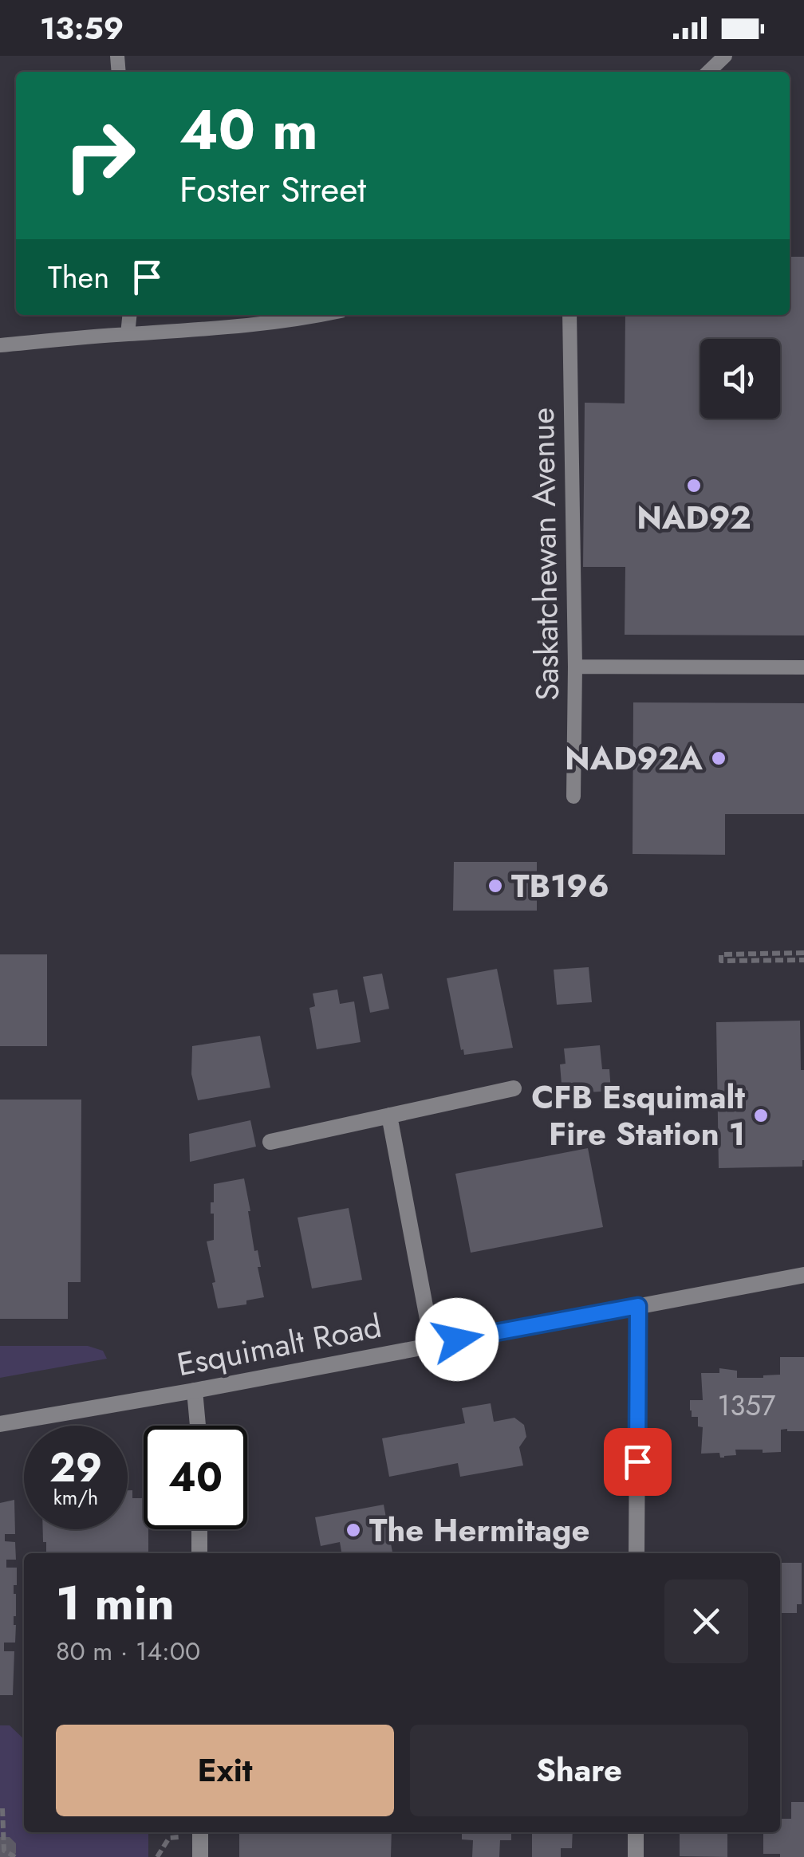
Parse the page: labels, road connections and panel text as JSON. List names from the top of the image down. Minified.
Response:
{"streets":{"street":["Esquimalt Road"],"lane":["Saskatchewan Avenue"]},"places":["NAD92","NAD92A","TB196","CFB Esquimalt Fire Station 1","The Hermitage"],"house_numbers":["1357"],"page":{"status":"13:59","turn":["40 m","Foster Street"],"then":"Then","speed":"29 km/h","limit":"40","heading":["1 min","80 m · 14:00"],"buttons":["Exit","Share"]}}
